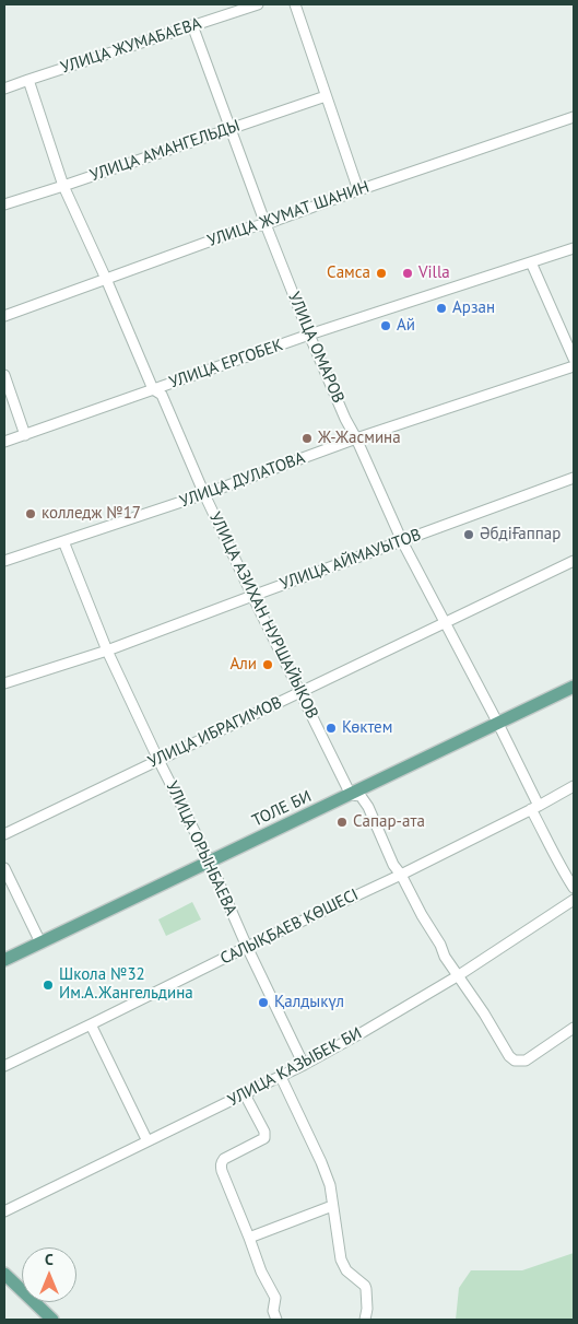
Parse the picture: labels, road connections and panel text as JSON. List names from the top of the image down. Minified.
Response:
{"streets":{"main road":["ТОЛЕ БИ"],"street":["УЛИЦА ЖУМАБАЕВА","УЛИЦА АМАНГЕЛЬДЫ","УЛИЦА ЖУМАТ ШАНИН","УЛИЦА ОМАРОВ","УЛИЦА ЕРГОБЕК","УЛИЦА ДУЛАТОВА","УЛИЦА АЙМАУЫТОВ","УЛИЦА АЗИХАН НУРШАЙЫКОВ","УЛИЦА ИБРАГИМОВ","УЛИЦА ОРЫНБАЕВА","САЛЫҚБАЕВ КӨШЕСІ","УЛИЦА КАЗЫБЕК БИ"]},"crossings":[["УЛИЦА ЖУМАБАЕВА","УЛИЦА ОМАРОВ"],["УЛИЦА ЖУМАБАЕВА","УЛИЦА АЗИХАН НУРШАЙЫКОВ"],["УЛИЦА АМАНГЕЛЬДЫ","УЛИЦА ОМАРОВ"],["УЛИЦА АМАНГЕЛЬДЫ","УЛИЦА АЗИХАН НУРШАЙЫКОВ"],["УЛИЦА ЖУМАТ ШАНИН","УЛИЦА ОМАРОВ"],["УЛИЦА ЖУМАТ ШАНИН","УЛИЦА АЗИХАН НУРШАЙЫКОВ"],["УЛИЦА ОМАРОВ","УЛИЦА ЕРГОБЕК"],["УЛИЦА ОМАРОВ","УЛИЦА ДУЛАТОВА"],["УЛИЦА ОМАРОВ","УЛИЦА АЙМАУЫТОВ"],["УЛИЦА ОМАРОВ","УЛИЦА ИБРАГИМОВ"],["УЛИЦА ОМАРОВ","ТОЛЕ БИ"],["УЛИЦА ОМАРОВ","САЛЫҚБАЕВ КӨШЕСІ"],["УЛИЦА ЕРГОБЕК","УЛИЦА АЗИХАН НУРШАЙЫКОВ"],["УЛИЦА ДУЛАТОВА","УЛИЦА АЗИХАН НУРШАЙЫКОВ"],["УЛИЦА ДУЛАТОВА","УЛИЦА ОРЫНБАЕВА"],["УЛИЦА АЙМАУЫТОВ","УЛИЦА АЗИХАН НУРШАЙЫКОВ"],["УЛИЦА АЙМАУЫТОВ","УЛИЦА ОРЫНБАЕВА"],["УЛИЦА АЗИХАН НУРШАЙЫКОВ","УЛИЦА ИБРАГИМОВ"],["УЛИЦА АЗИХАН НУРШАЙЫКОВ","ТОЛЕ БИ"],["УЛИЦА АЗИХАН НУРШАЙЫКОВ","САЛЫҚБАЕВ КӨШЕСІ"],["УЛИЦА АЗИХАН НУРШАЙЫКОВ","УЛИЦА КАЗЫБЕК БИ"],["УЛИЦА ИБРАГИМОВ","УЛИЦА ОРЫНБАЕВА"],["ТОЛЕ БИ","УЛИЦА ОРЫНБАЕВА"],["УЛИЦА ОРЫНБАЕВА","САЛЫҚБАЕВ КӨШЕСІ"],["УЛИЦА ОРЫНБАЕВА","УЛИЦА КАЗЫБЕК БИ"]],"places":["Самса","Villa","Арзан","Ай","Ж-Жасмина","колледж №17","ӘбдіҒаппар","Али","Көктем","Сапар-ата","Школа №32 Им.А.Жангельдина","Қалдыкүл"],"north":"top"}
